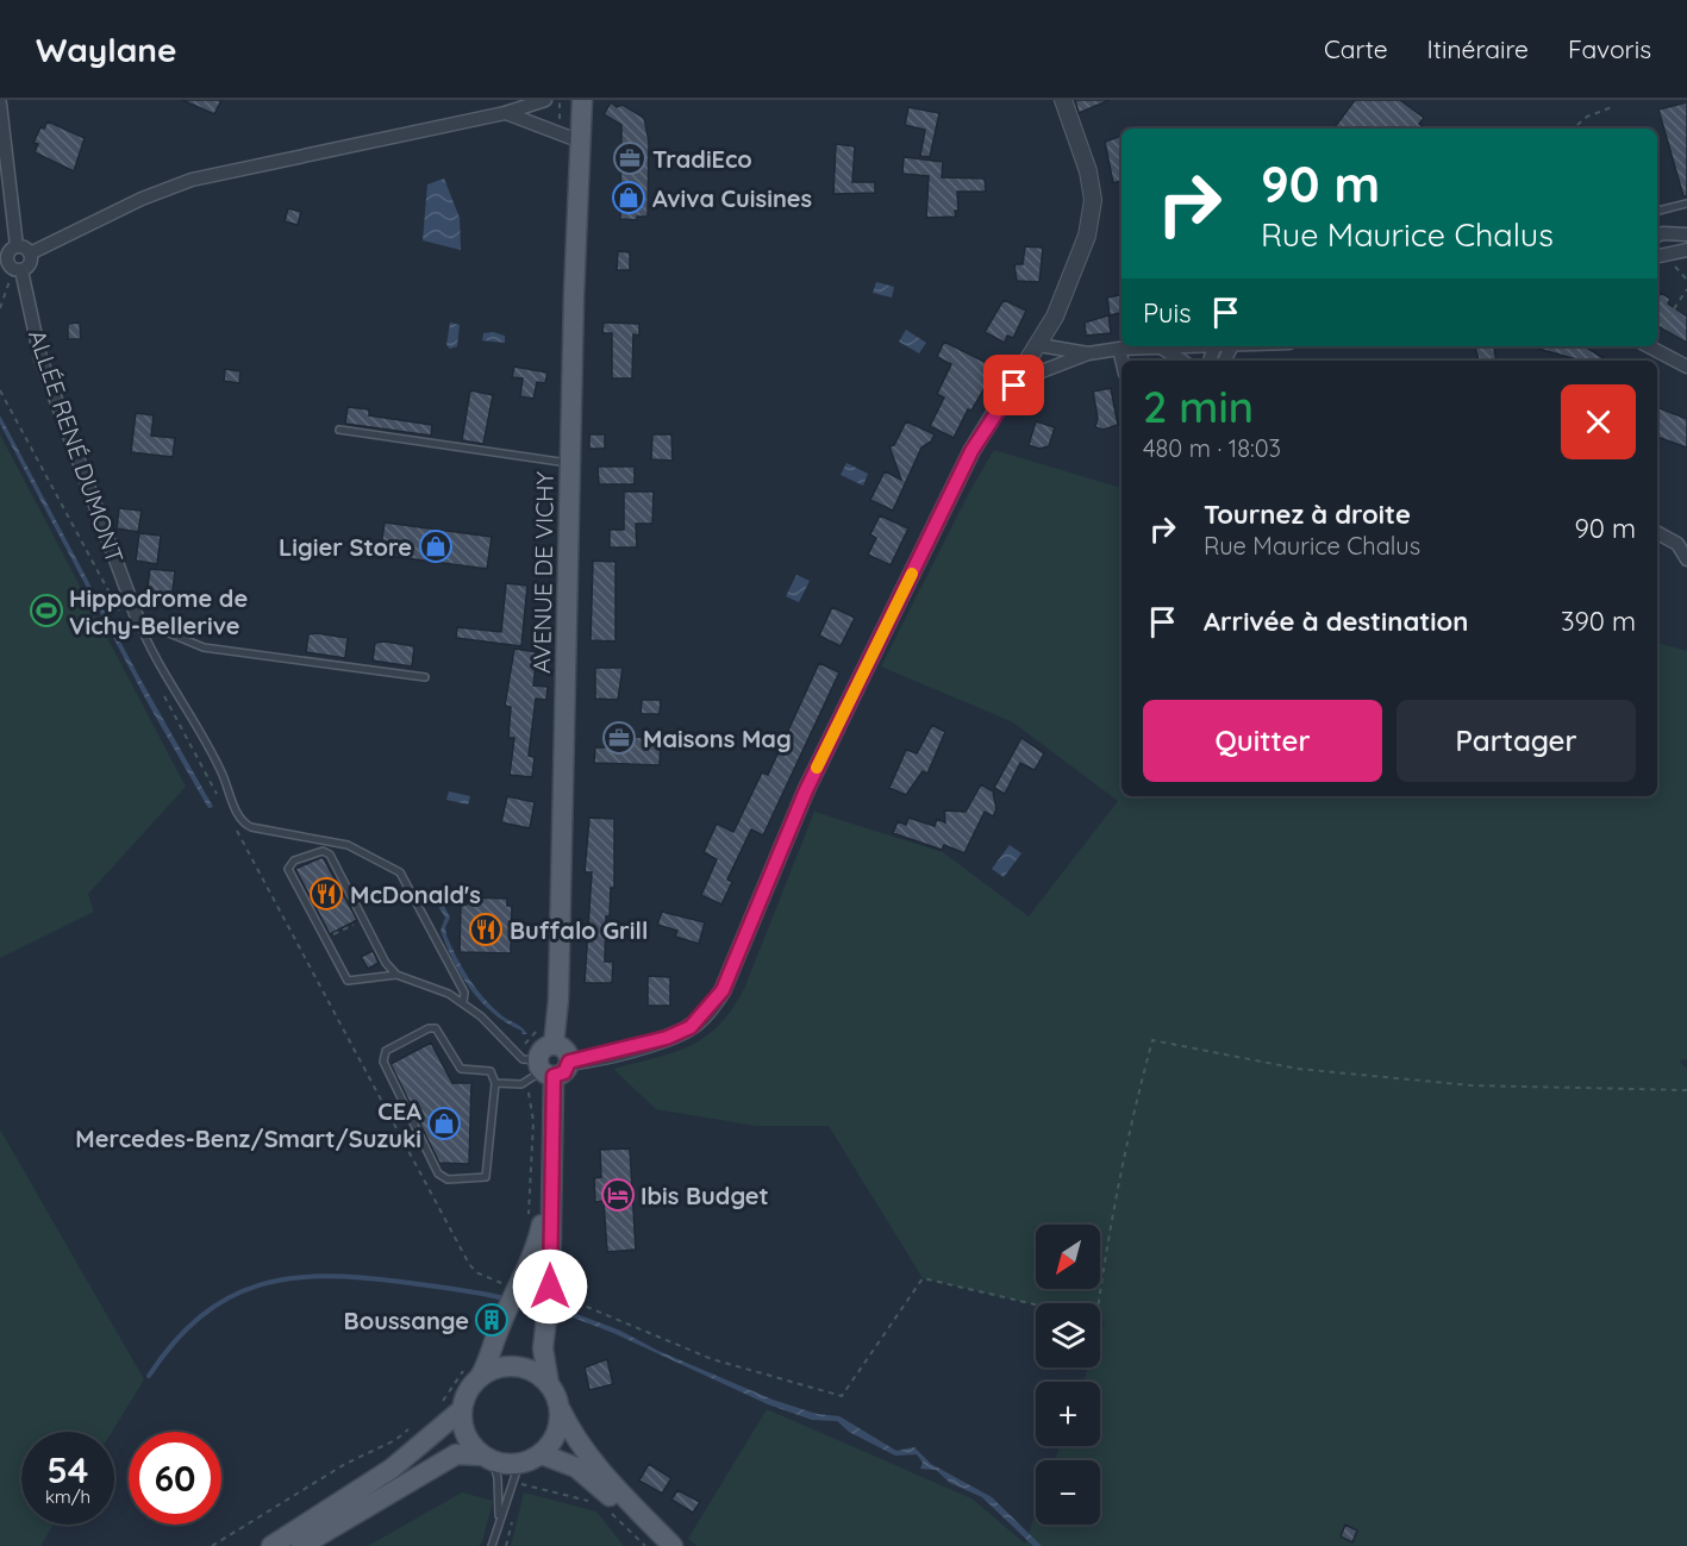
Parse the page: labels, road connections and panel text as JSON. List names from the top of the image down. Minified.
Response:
{"streets":{"main road":["AVENUE DE VICHY"],"street":["ALLÉE RENÉ DUMONT"]},"places":{"office":["TradiEco","Maisons Mag"],"shop":["Aviva Cuisines","Ligier Store","CEA Mercedes-Benz/Smart/Suzuki"],"sports":["Hippodrome de Vichy-Bellerive"],"restaurant":["McDonald's","Buffalo Grill"],"hotel":["Ibis Budget"],"building":["Boussange"]},"north":"bottom left","page":{"header":"Waylane","nav":["Carte","Itinéraire","Favoris"],"turn":["90 m","Rue Maurice Chalus"],"then":"Puis","heading":["2 min","480 m · 18:03"],"list":[{"name":"Tournez à droite","note":"Rue Maurice Chalus","value":"90 m"},{"name":"Arrivée à destination","value":"390 m"}],"buttons":["Quitter","Partager"],"map_buttons":["+","−"],"speed":"54 km/h","limit":"60"}}
